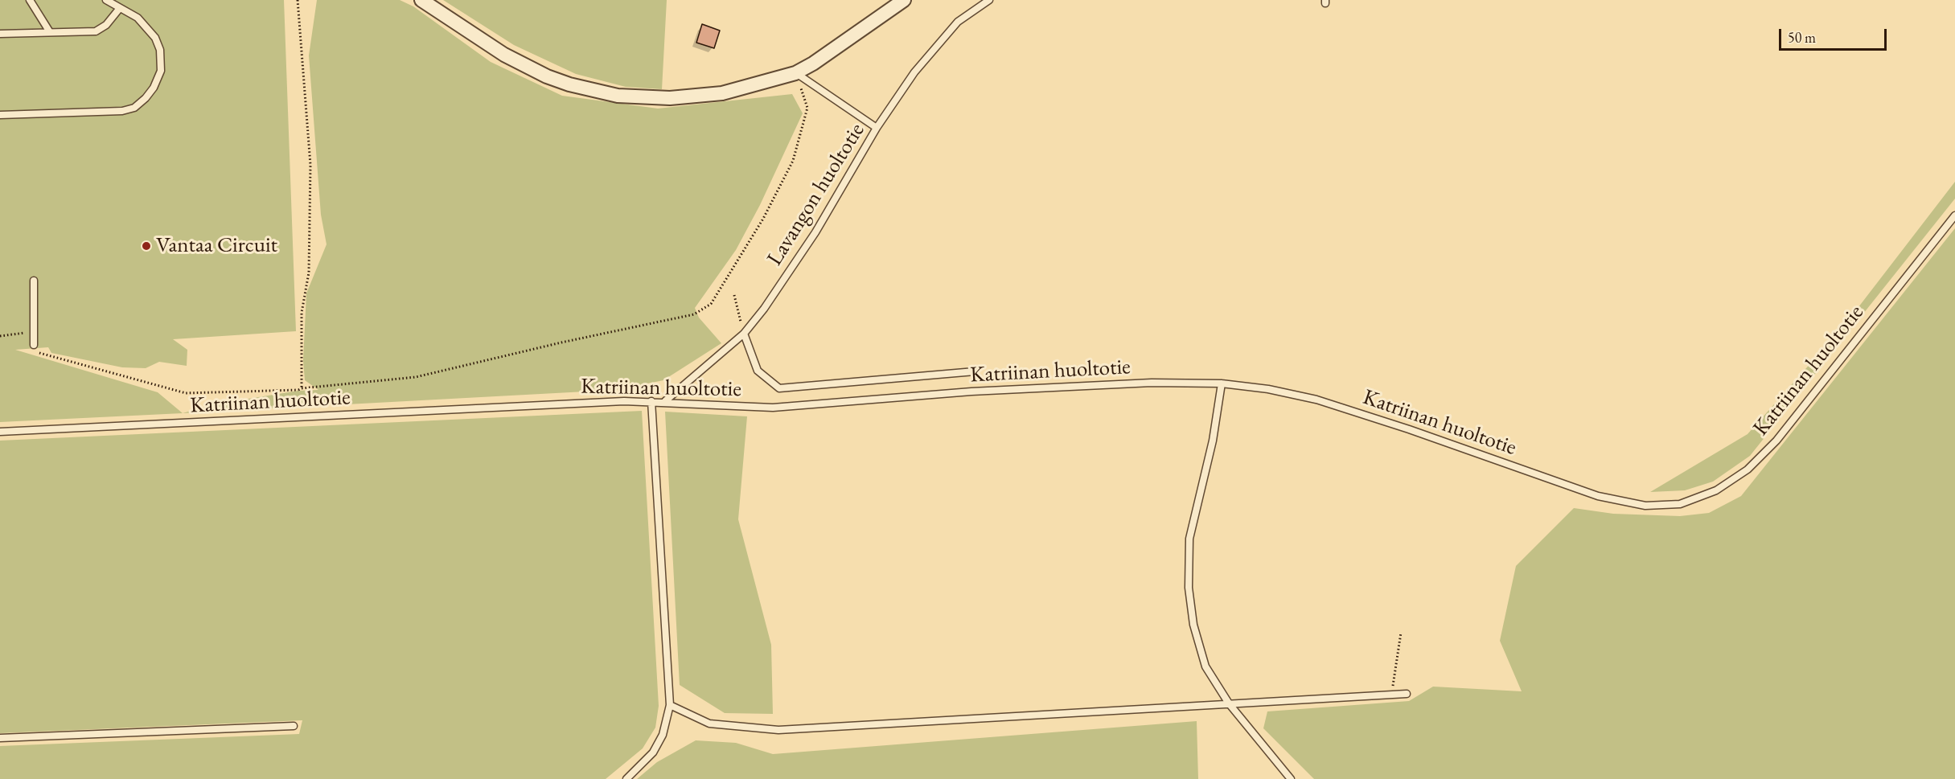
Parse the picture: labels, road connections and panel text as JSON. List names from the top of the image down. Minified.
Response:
{"streets":{"lane":["Lavangon huoltotie","Katriinan huoltotie"]},"crossings":[["Lavangon huoltotie","Katriinan huoltotie"]],"places":["Vantaa Circuit"],"scale_bar":"50 m"}
